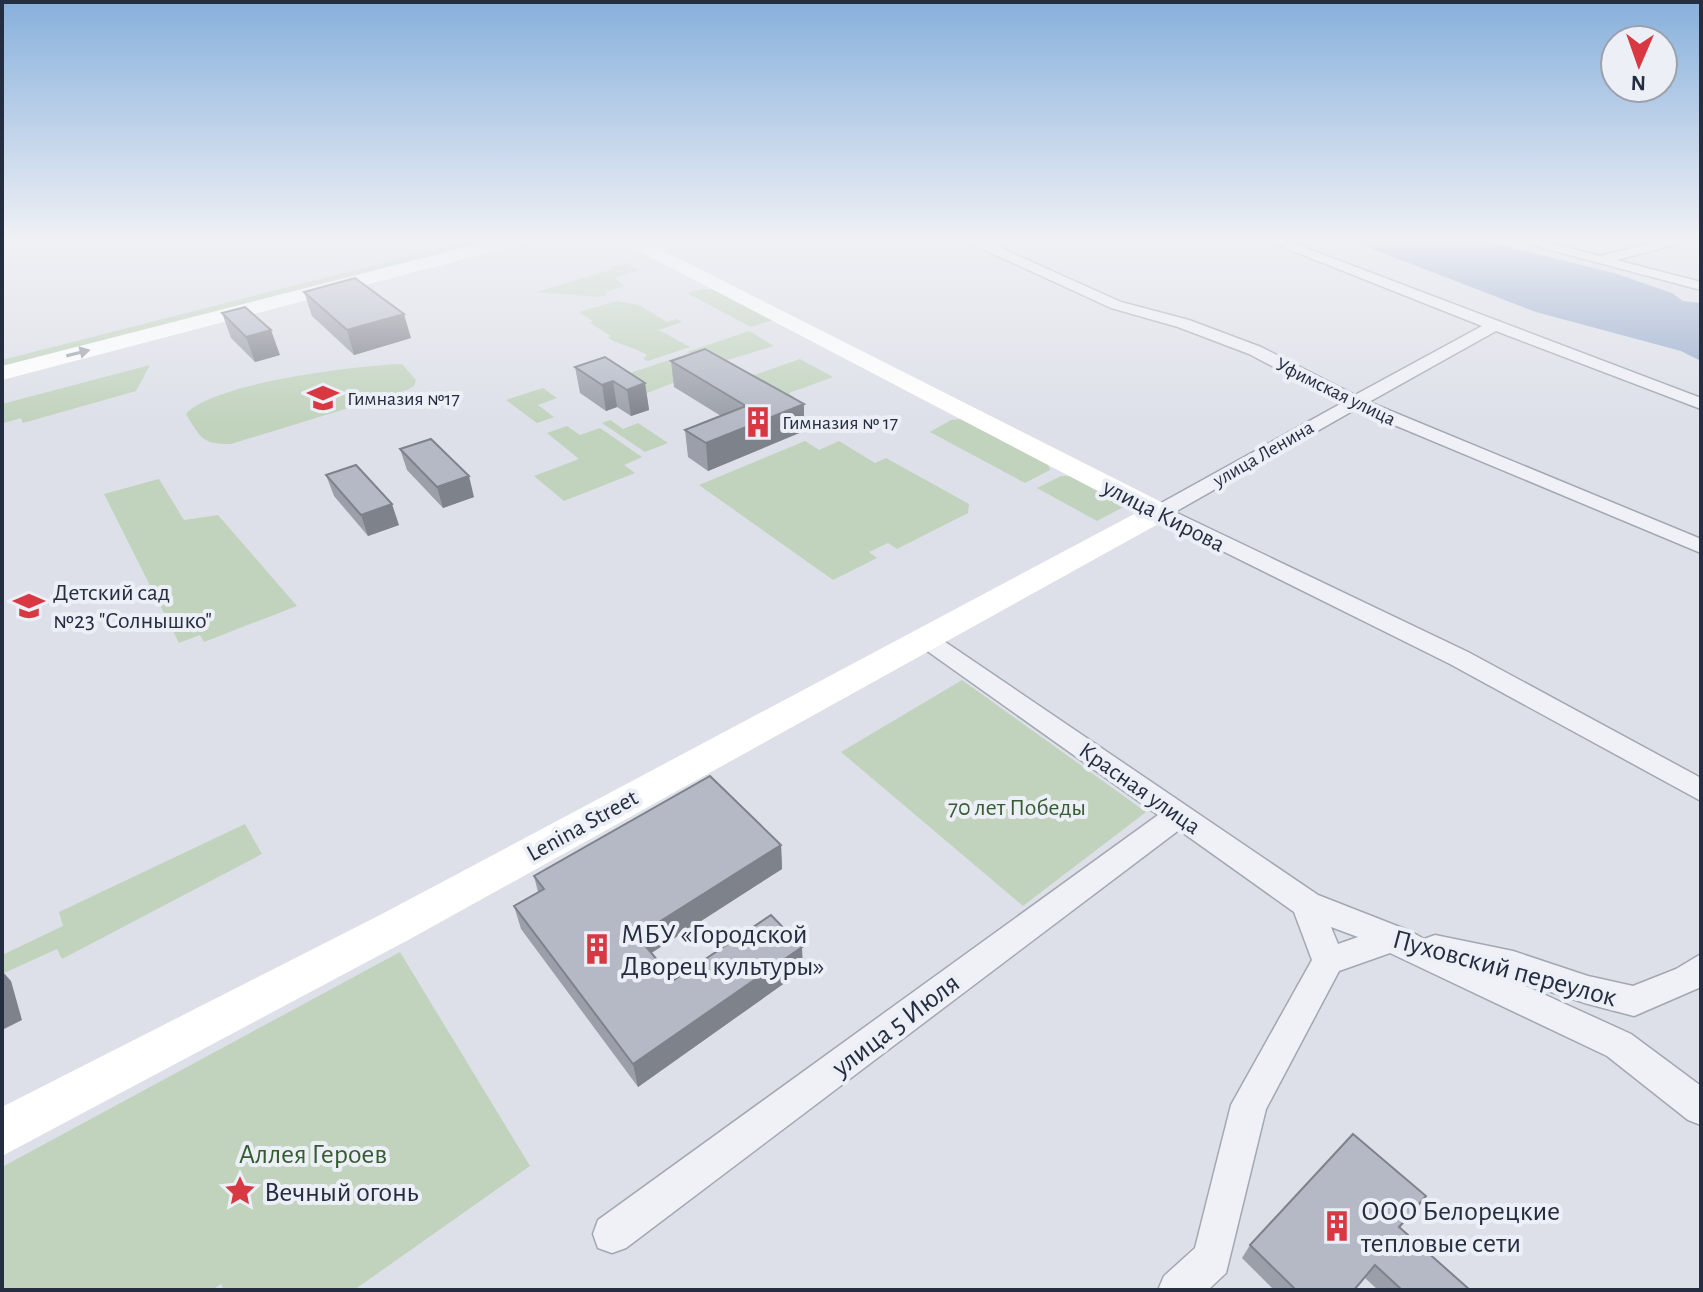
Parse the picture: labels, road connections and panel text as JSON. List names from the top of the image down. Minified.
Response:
{"streets":{"street":["Уфимская улица","улица Ленина","улица Кирова","Красная улица","Lenina Street","Пуховский переулок","улица 5 Июля"]},"crossings":[["Уфимская улица","улица Ленина"],["улица Ленина","улица Кирова"],["улица Ленина","Lenina Street"],["улица Кирова","Lenina Street"],["Красная улица","Lenina Street"],["Красная улица","Пуховский переулок"],["Красная улица","улица 5 Июля"]],"parks":["70 лет Победы","Аллея Героев"],"places":{"school or university":["Гимназия №17","Детский сад №23 \"Солнышко\""],"building":["Гимназия № 17","МБУ «Городской Дворец культуры»","ООО Белорецкие тепловые сети"],"place":["Вечный огонь"]},"north":"bottom"}
